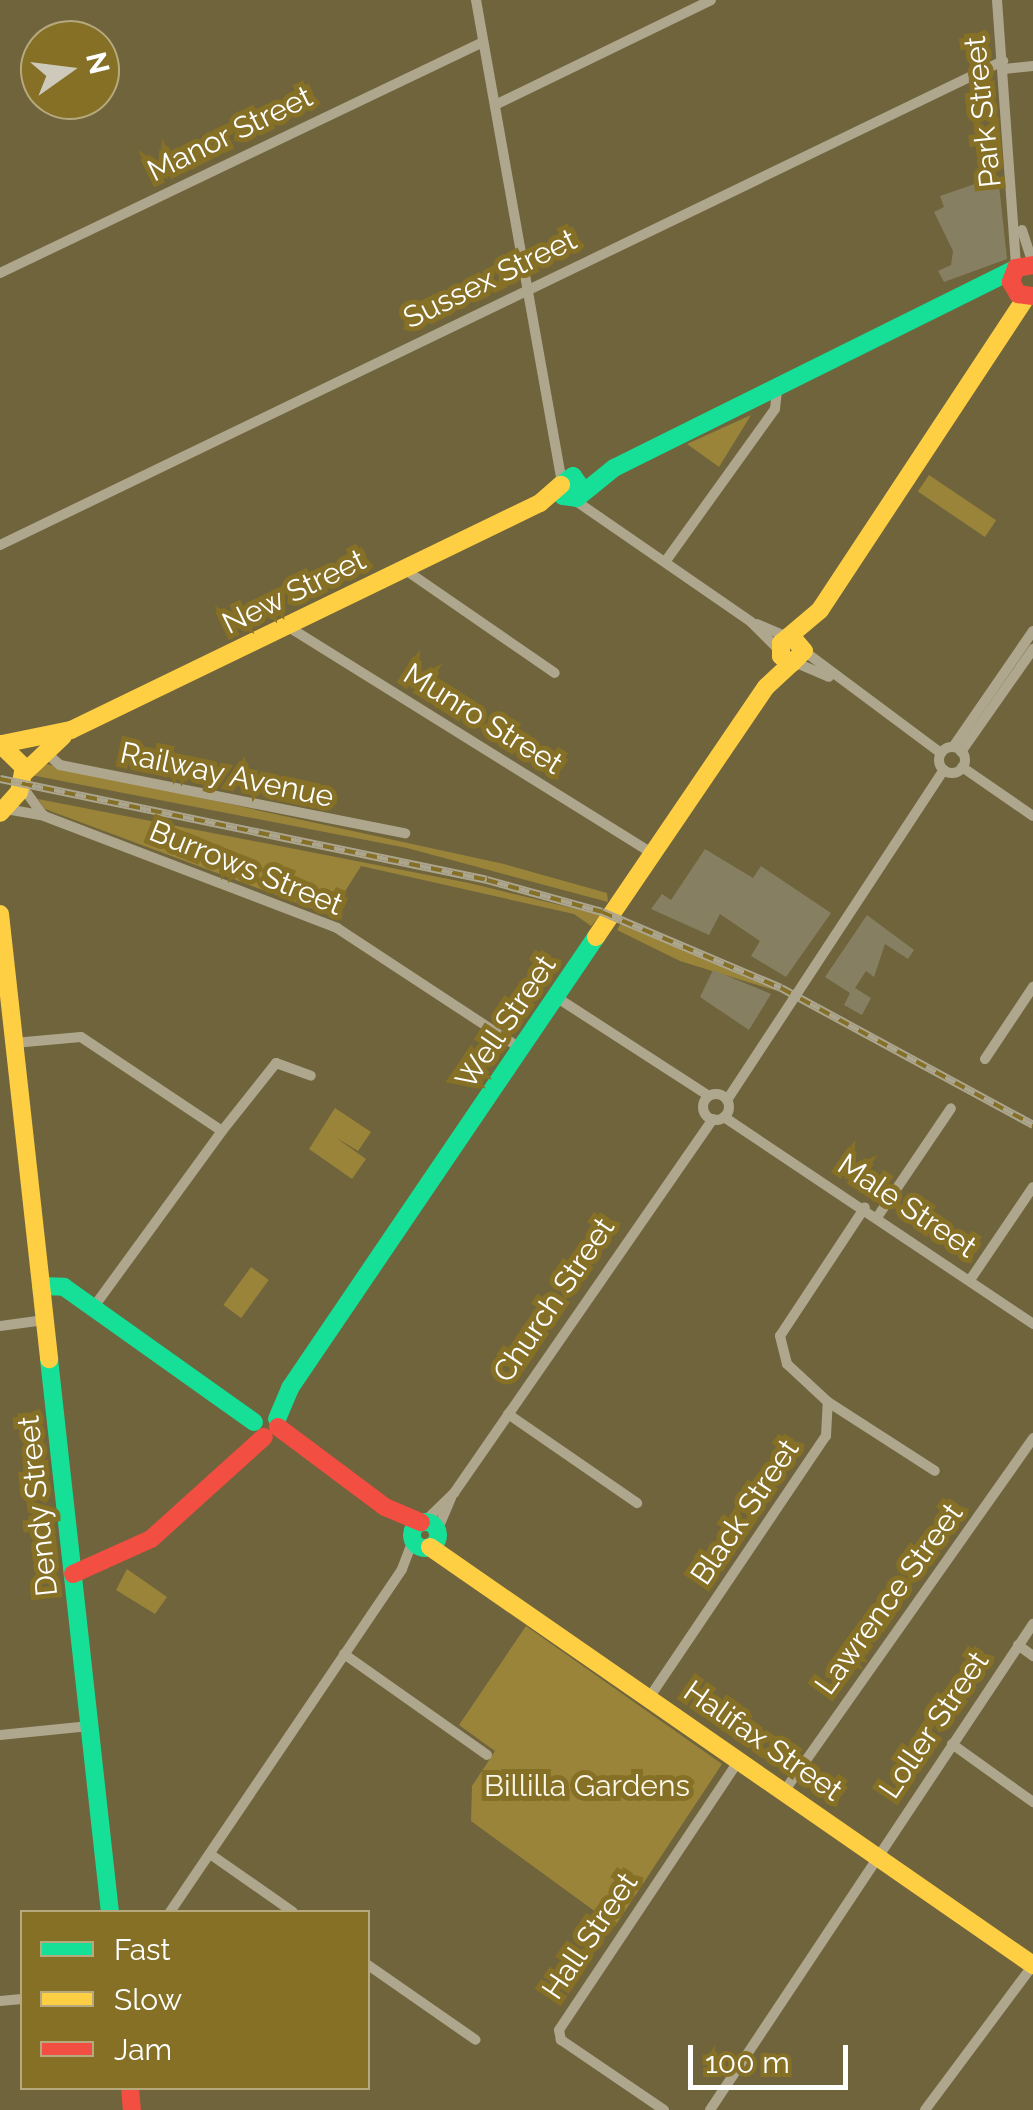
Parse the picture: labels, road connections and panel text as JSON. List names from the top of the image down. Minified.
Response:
{"streets":{"street":["Park Street","Manor Street","Sussex Street","New Street","Munro Street","Railway Avenue","Burrows Street","Well Street","Male Street","Church Street","Dendy Street","Black Street","Lawrence Street","Loller Street","Halifax Street","Hall Street"]},"crossings":[["Park Street","Sussex Street"],["Park Street","New Street"],["Park Street","Well Street"],["New Street","Munro Street"],["New Street","Railway Avenue"],["New Street","Well Street"],["Munro Street","Well Street"],["Burrows Street","Well Street"],["Well Street","Male Street"],["Well Street","Dendy Street"],["Well Street","Halifax Street"],["Male Street","Church Street"],["Church Street","Halifax Street"],["Dendy Street","Halifax Street"],["Black Street","Halifax Street"],["Lawrence Street","Halifax Street"],["Loller Street","Halifax Street"],["Halifax Street","Hall Street"]],"parks":["Billilla Gardens"],"legend":["Fast","Slow","Jam"],"scale_bar":"100 m","north":"right"}
